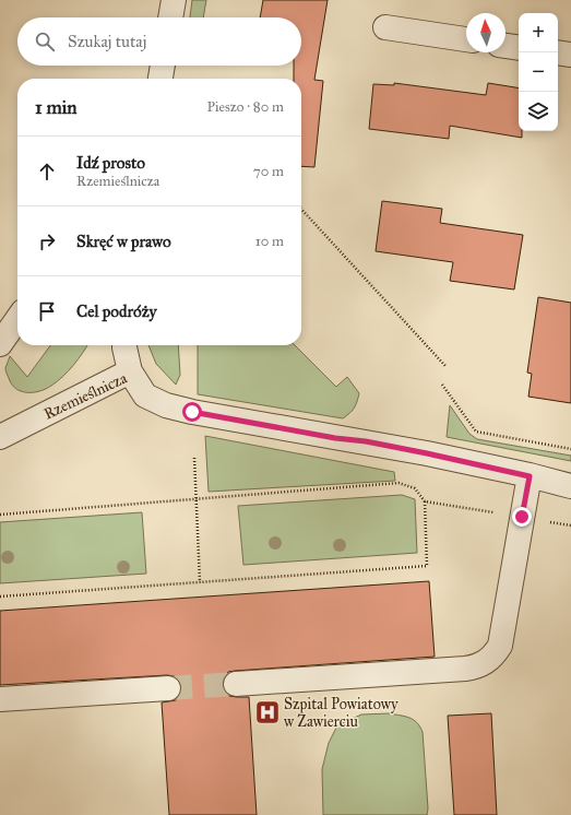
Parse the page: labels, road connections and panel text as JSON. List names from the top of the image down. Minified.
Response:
{"streets":{"street":["Rzemieślnicza"]},"places":{"hospital":["Szpital Powiatowy w Zawierciu"]},"north":"top","page":{"map_buttons":["+","−"],"search":"Szukaj tutaj","heading":["1 min","Pieszo · 80 m"],"list":[["Idź prosto","Rzemieślnicza","70 m"],["Skręć w prawo","10 m"],"Cel podróży"]}}
